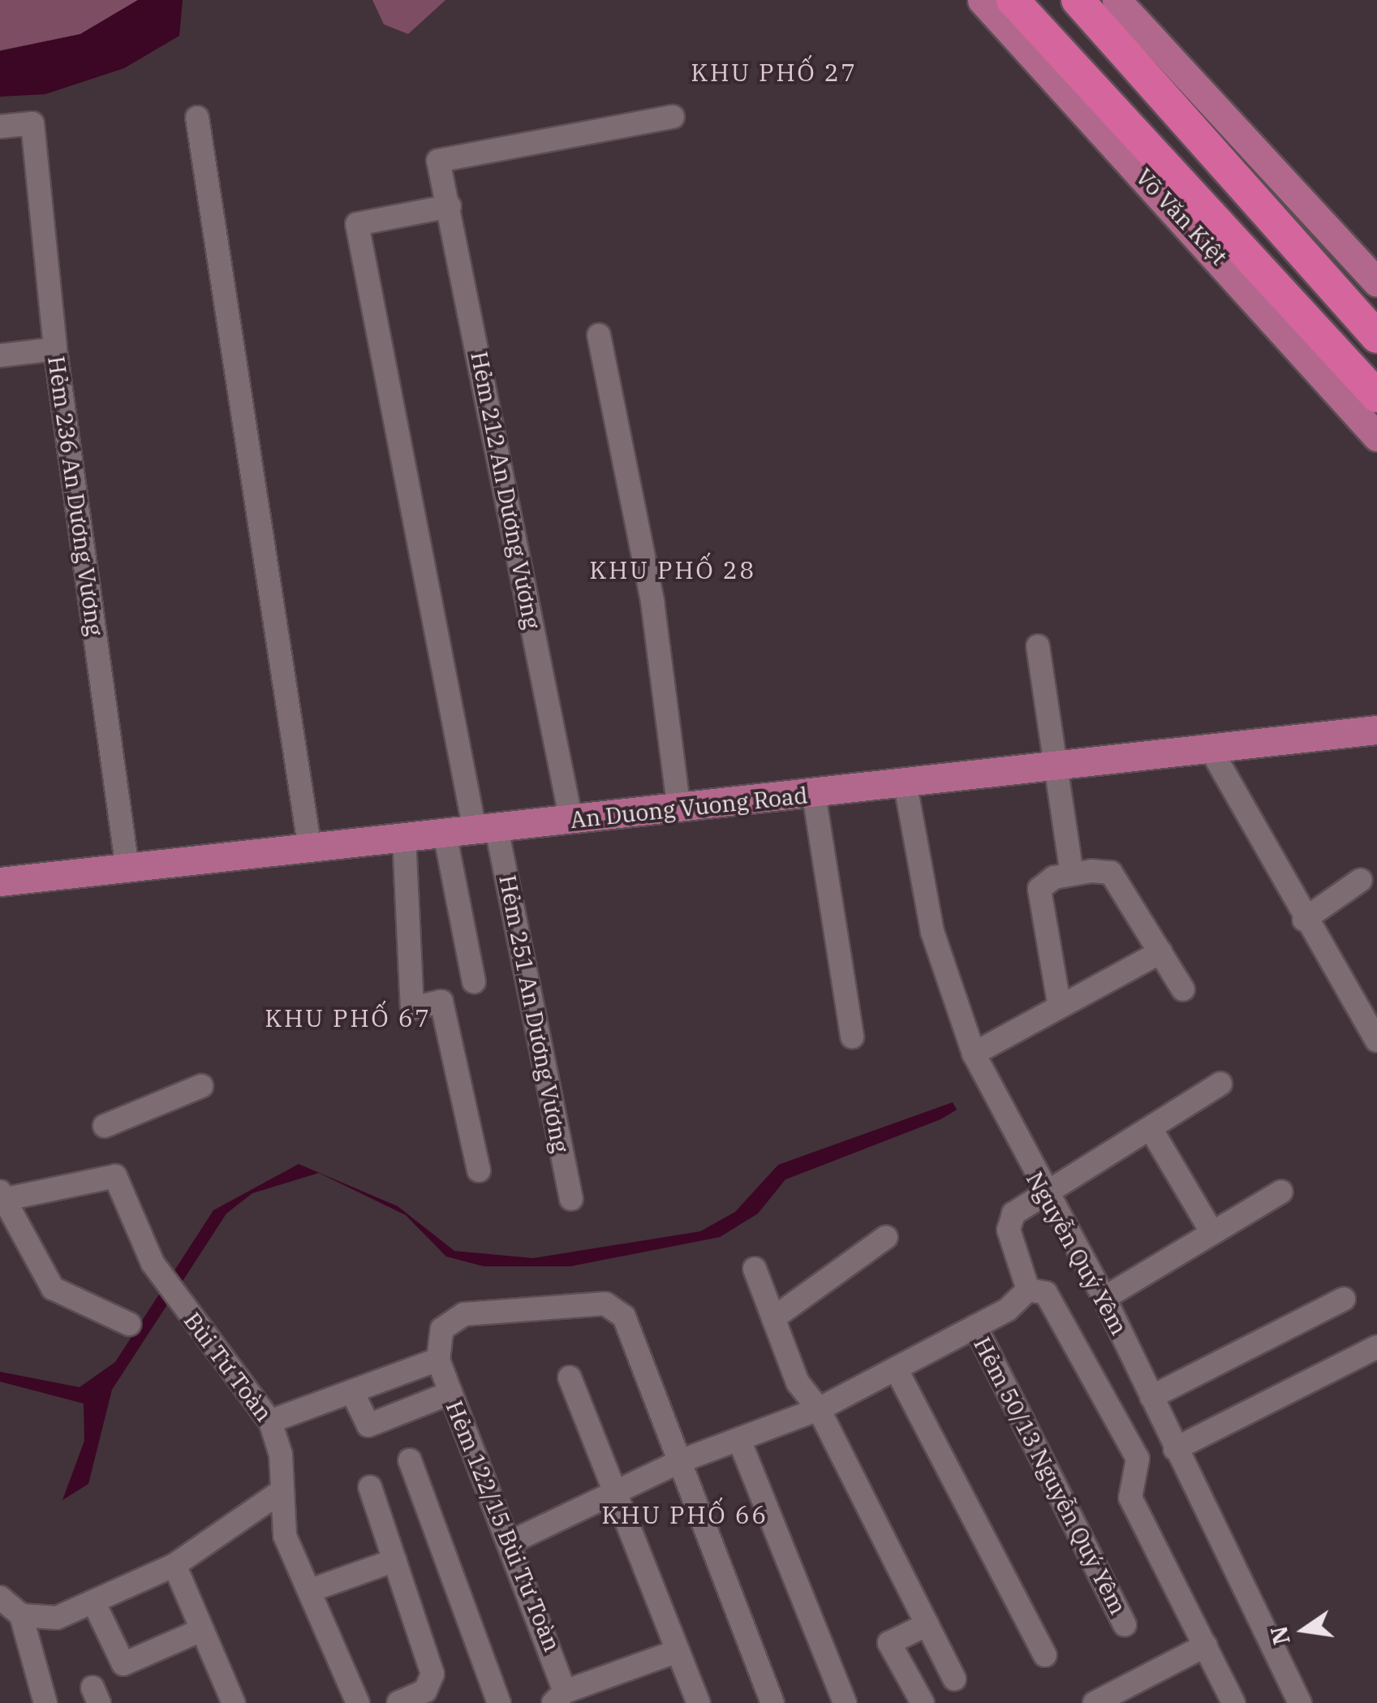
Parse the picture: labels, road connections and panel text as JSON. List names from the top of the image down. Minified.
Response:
{"streets":{"highway":["Võ Văn Kiệt"],"main road":["An Duong Vuong Road"],"street":["Hẻm 212 An Dương Vương","Hẻm 236 An Dương Vương","Hẻm 251 An Dương Vương","Nguyễn Quý Yêm","Bùi Tư Toàn","Hẻm 50/13 Nguyễn Quý Yêm","Hẻm 122/15 Bùi Tư Toàn"]},"crossings":[["Hẻm 212 An Dương Vương","An Duong Vuong Road"],["Hẻm 212 An Dương Vương","Hẻm 251 An Dương Vương"],["Hẻm 236 An Dương Vương","An Duong Vuong Road"],["An Duong Vuong Road","Hẻm 251 An Dương Vương"],["An Duong Vuong Road","Nguyễn Quý Yêm"]],"districts":["KHU PHỐ 27","KHU PHỐ 28","KHU PHỐ 67","KHU PHỐ 66"],"north":"left"}
